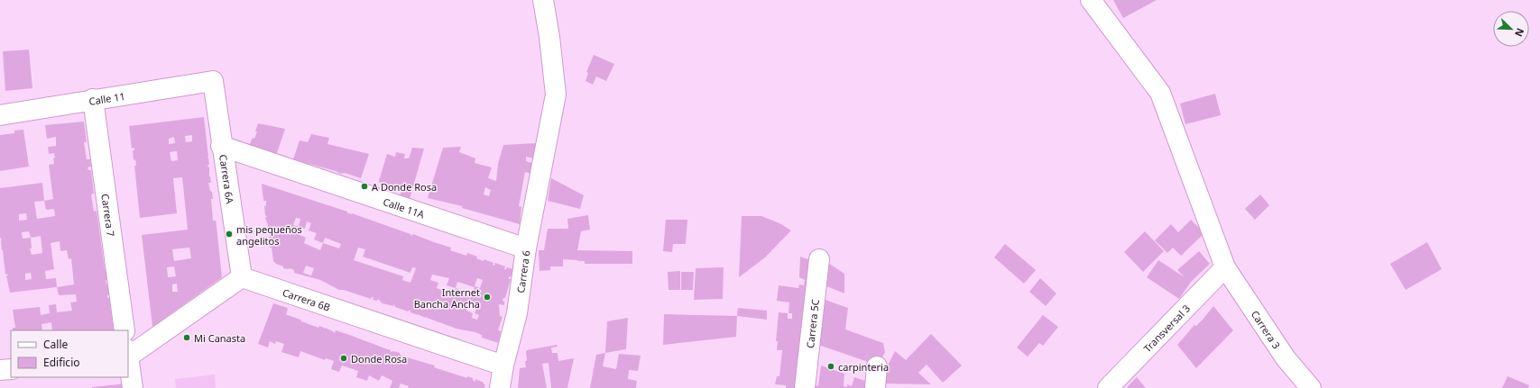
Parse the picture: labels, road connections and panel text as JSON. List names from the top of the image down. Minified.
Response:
{"streets":{"street":["Calle 11","Carrera 6A","Calle 11A","Carrera 7","Carrera 6","Carrera 6B","Carrera 5C","Transversal 3","Carrera 3"]},"crossings":[["Calle 11","Carrera 6A"],["Calle 11","Carrera 7"],["Carrera 6A","Calle 11A"],["Carrera 6A","Carrera 6B"],["Calle 11A","Carrera 6"],["Carrera 6","Carrera 6B"],["Transversal 3","Carrera 3"]],"places":["A Donde Rosa","mis pequeños angelitos","Internet Bancha Ancha","Mi Canasta","Donde Rosa","carpinteria"],"legend":["Calle","Edificio"],"north":"bottom right"}
